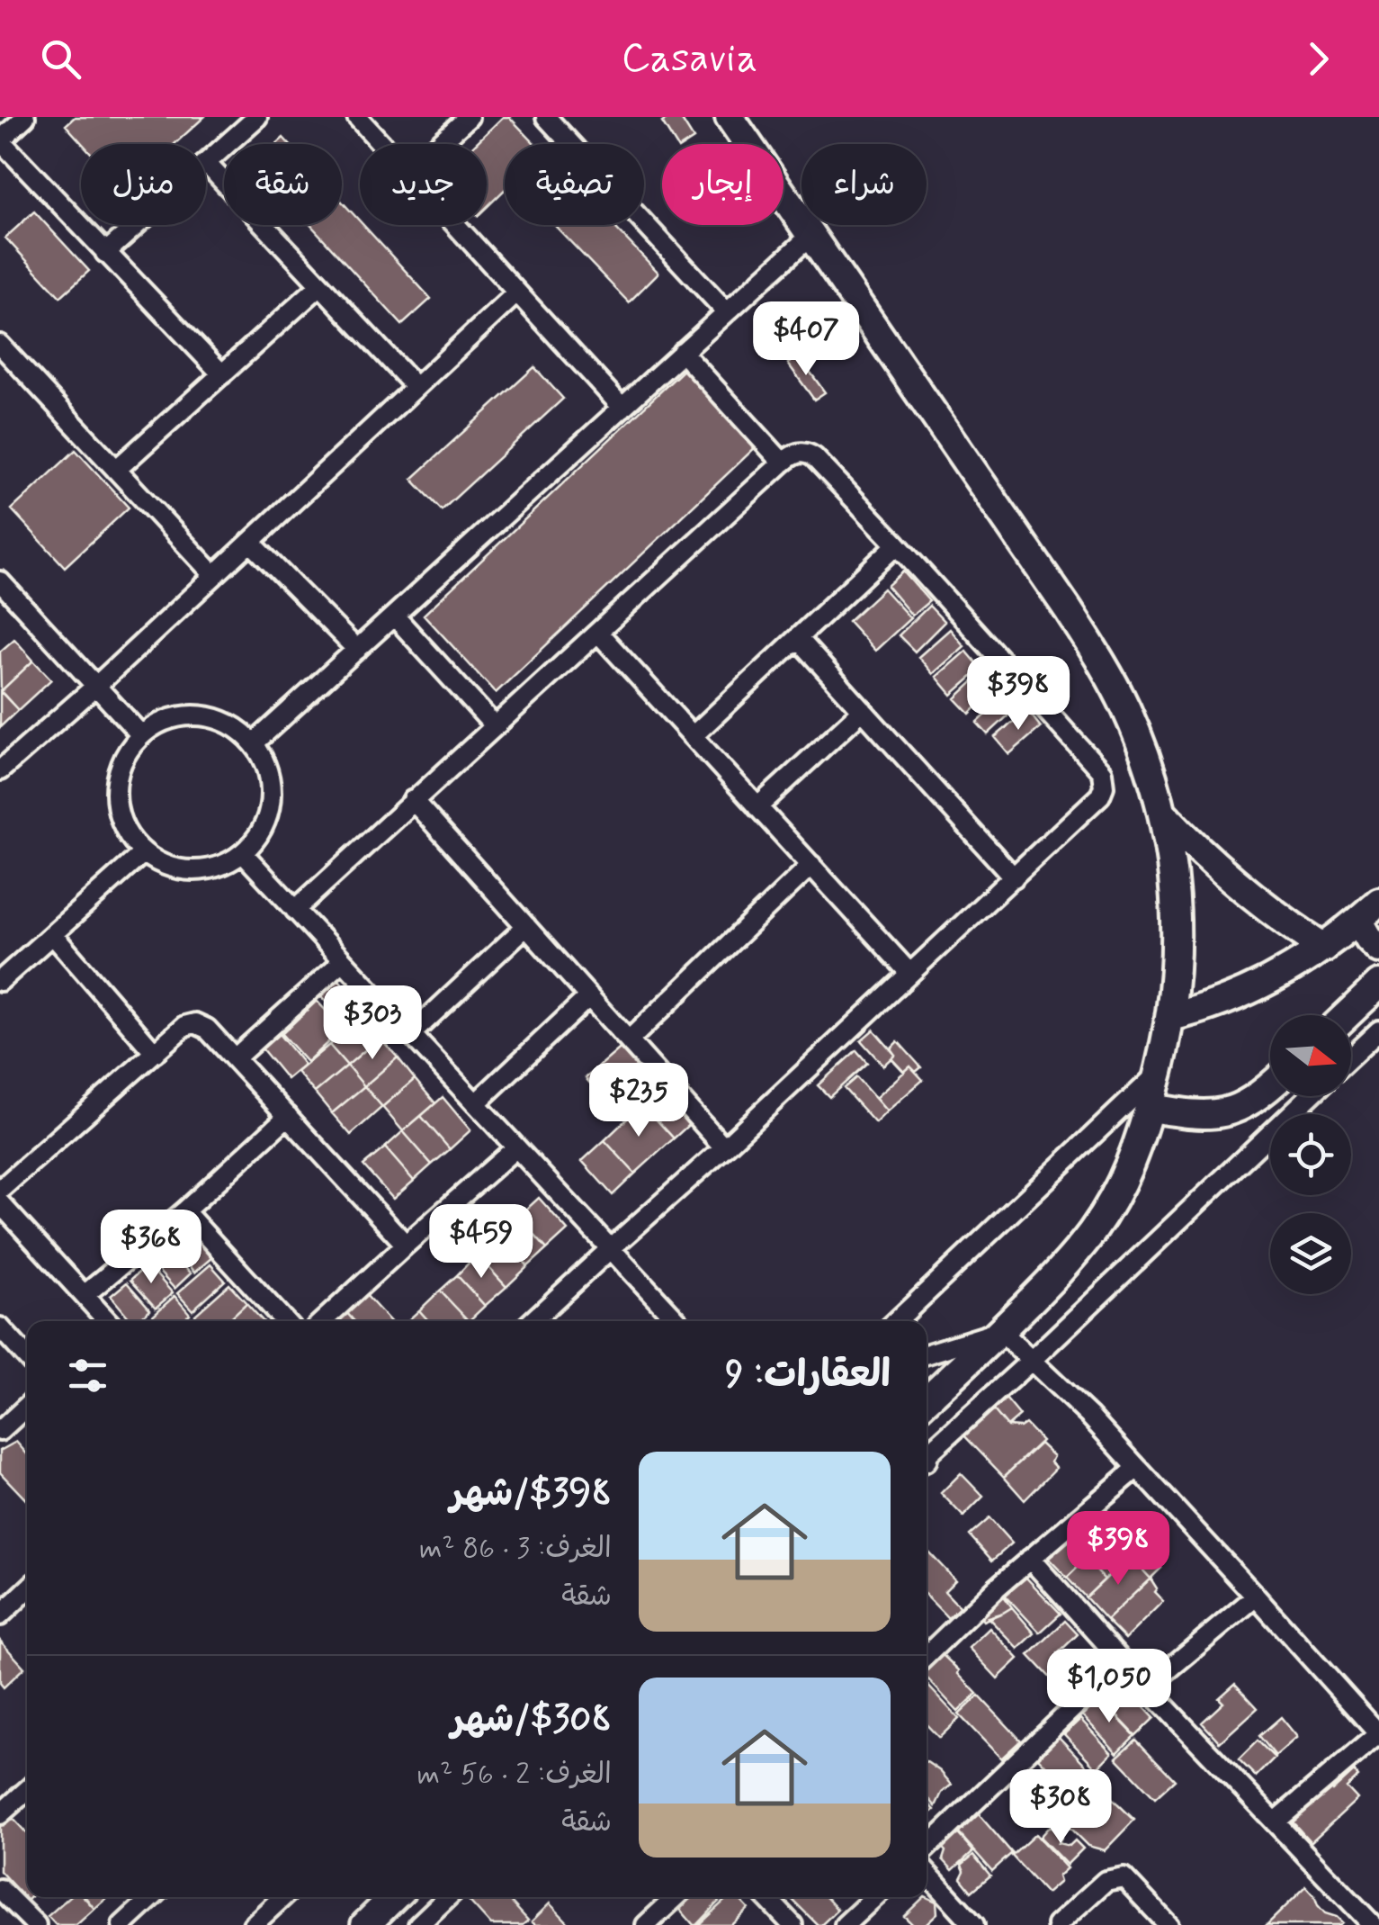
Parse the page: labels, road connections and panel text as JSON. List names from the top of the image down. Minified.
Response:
{"north":"right","page":{"header":"Casavia","chip":["شراء","إيجار","تصفية","جديد","شقة","منزل"],"price":["$407","$398","$303","$235","$459","$368","$398","$1,050","$308"],"heading":"العقارات: 9","list":[{"name":"$398/شهر","note":"الغرف: 3 · 86 m² · شقة"},{"name":"$308/شهر","note":"الغرف: 2 · 56 m² · شقة"}]}}
